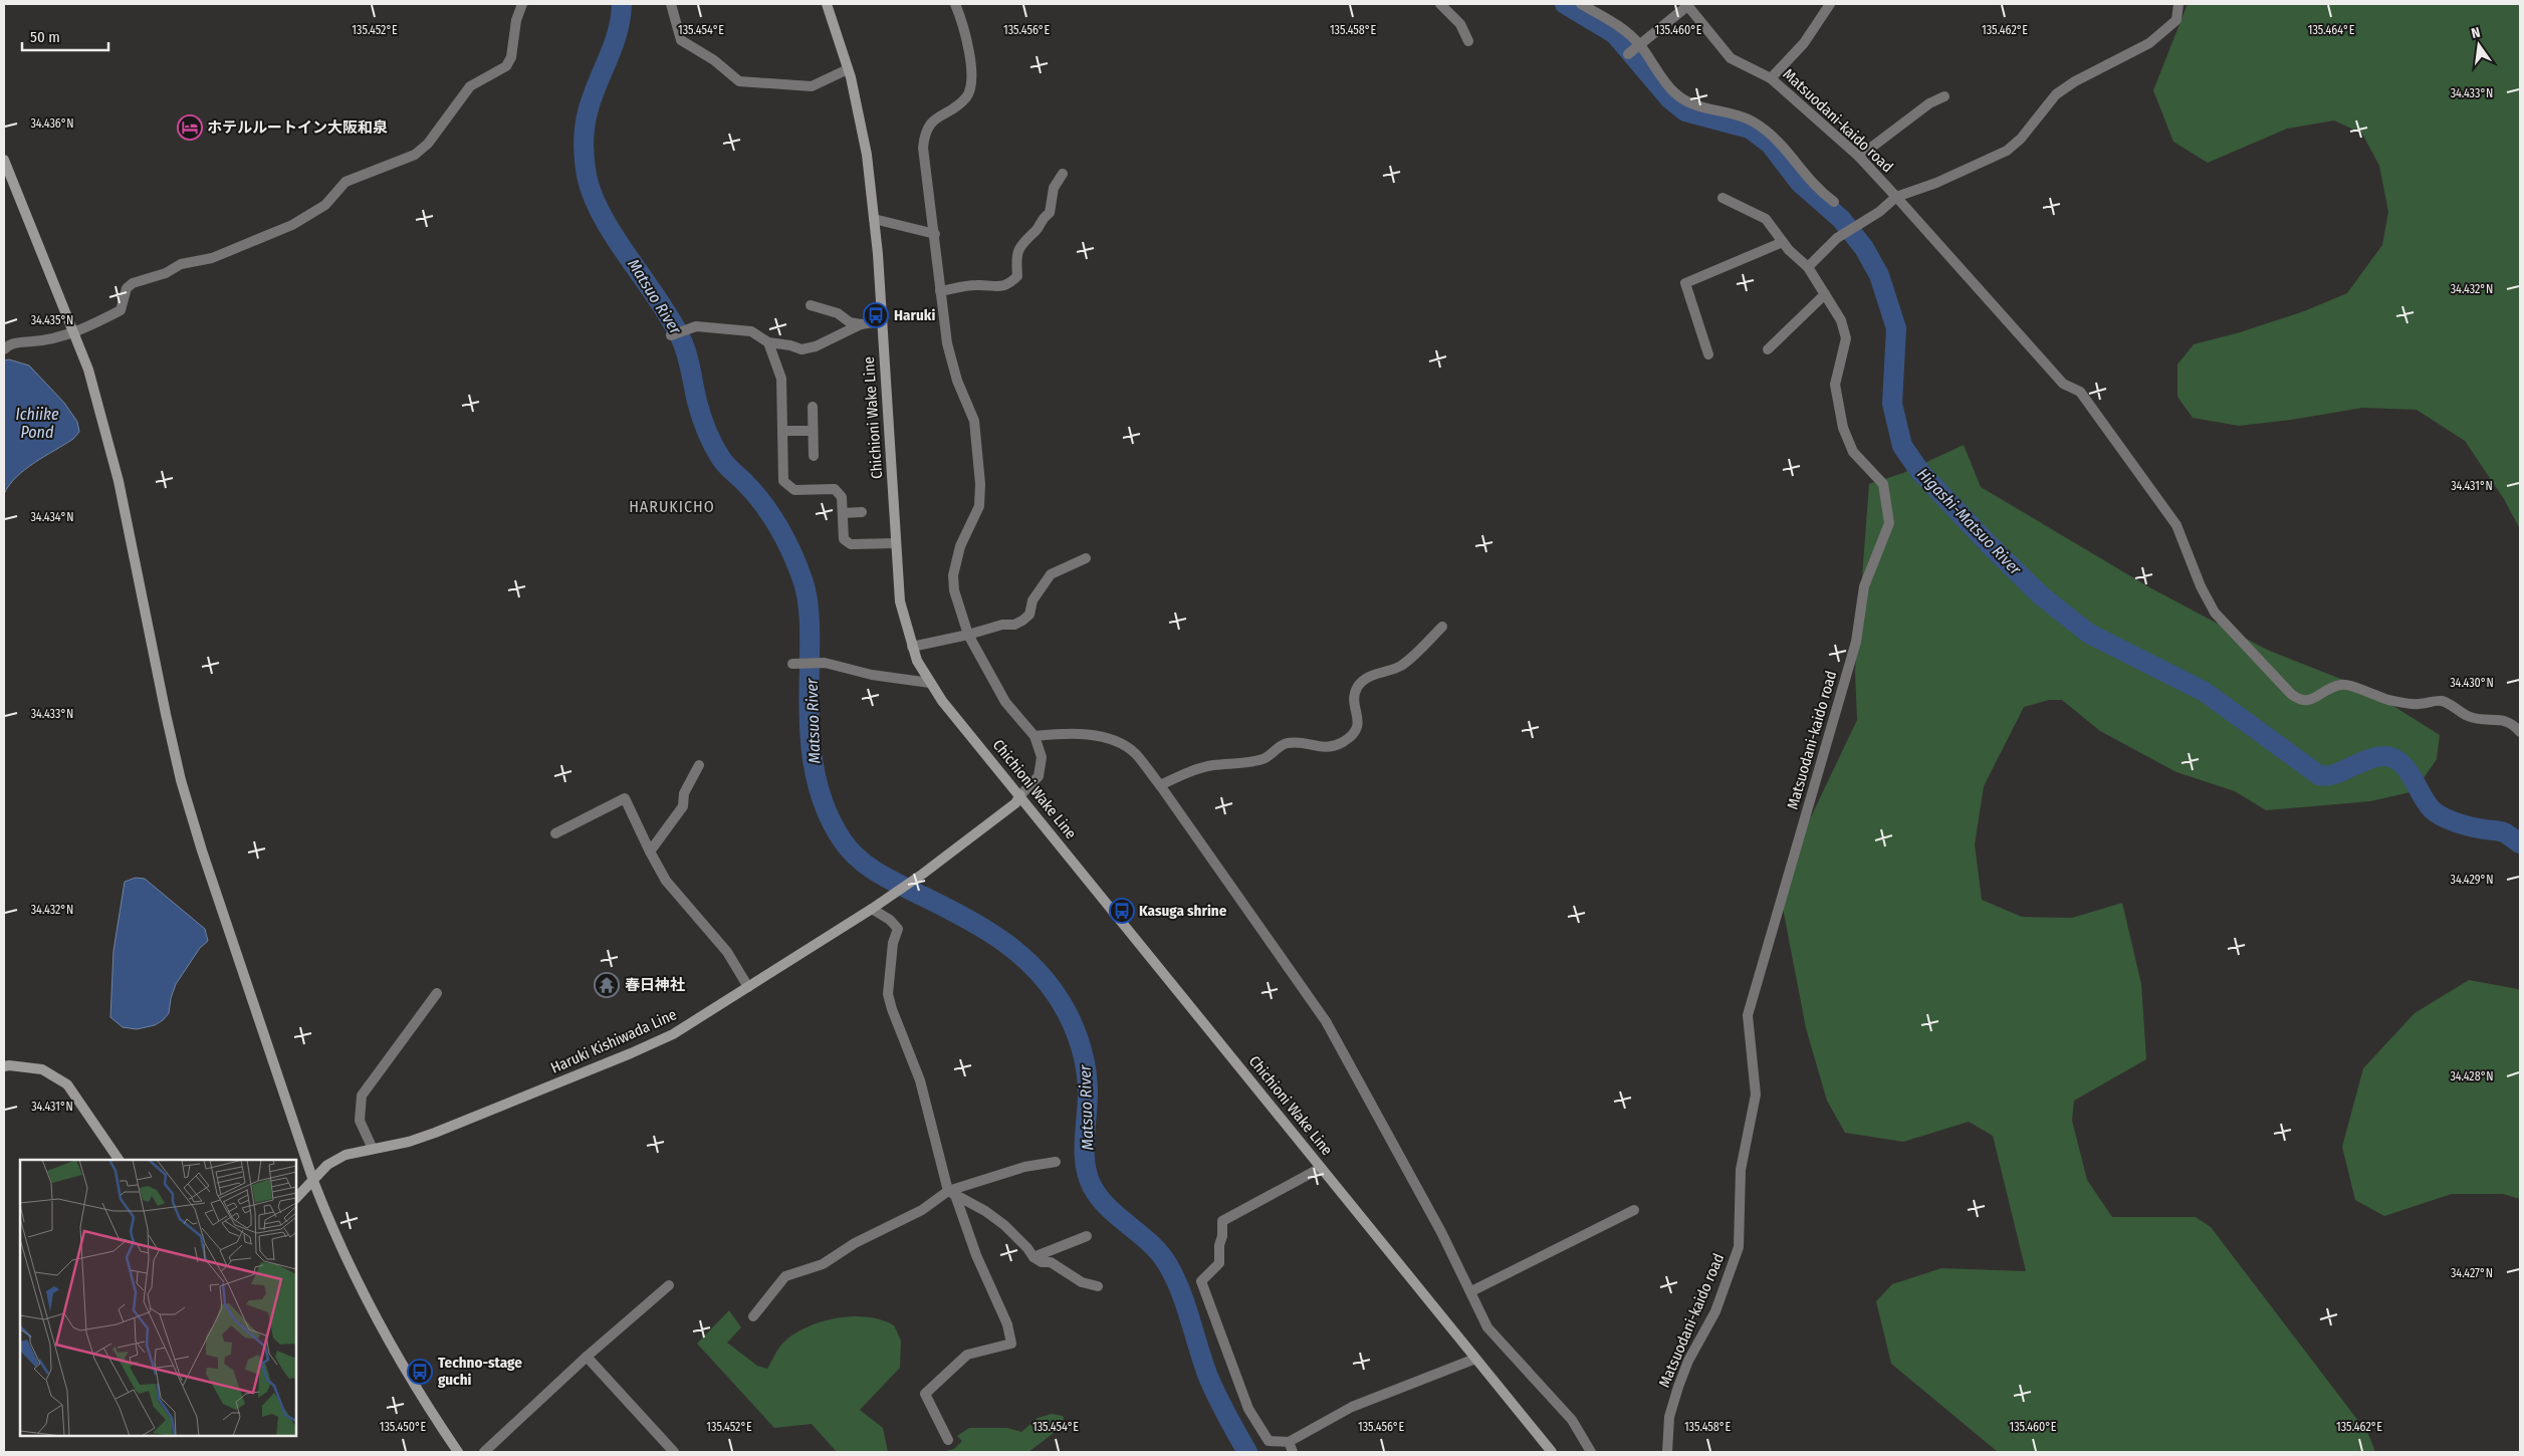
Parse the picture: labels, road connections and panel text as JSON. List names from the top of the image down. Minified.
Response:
{"streets":{"main road":["Chichioni Wake Line","Haruki Kishiwada Line"],"street":["Matsuodani-kaido road"]},"crossings":[["Chichioni Wake Line","Haruki Kishiwada Line"]],"districts":["HARUKICHO"],"water":["Matsuo River","Ichiike Pond","Higashi-Matsuo River"],"places":{"hotel":["ホテルルートイン大阪和泉"],"bus stop":["Haruki","Kasuga shrine","Techno-stage guchi"],"temple":["春日神社"]},"scale_bar":"50 m","north":"top","coordinates":["135.452°E","135.454°E","135.456°E","135.458°E","135.460°E","135.462°E","135.464°E","34.433°N","34.436°N","34.432°N","34.435°N","34.431°N","34.434°N","34.430°N","34.429°N","34.428°N","34.427°N","135.450°E"]}
